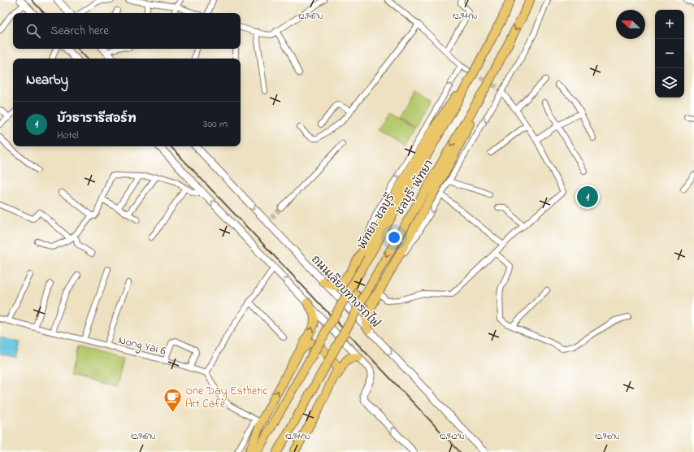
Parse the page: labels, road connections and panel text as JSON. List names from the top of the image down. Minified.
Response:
{"streets":{"highway":["ชลบุรี-พัทยา","พัทยา-ชลบุรี"],"street":["ถนนเลียบทางรถไฟ","Nong Yai 6"]},"places":{"cafe":["One Day Esthetic Art Cafe"]},"north":"left","page":{"map_buttons":["+","−"],"search":"Search here","heading":"Nearby","list":[{"mark":"1","name":"บัวธารารีสอร์ท","note":"Hotel","value":"300 m"}],"pins":"1"},"coordinates":["12.946°N","12.944°N","12.942°N","12.940°N"]}
